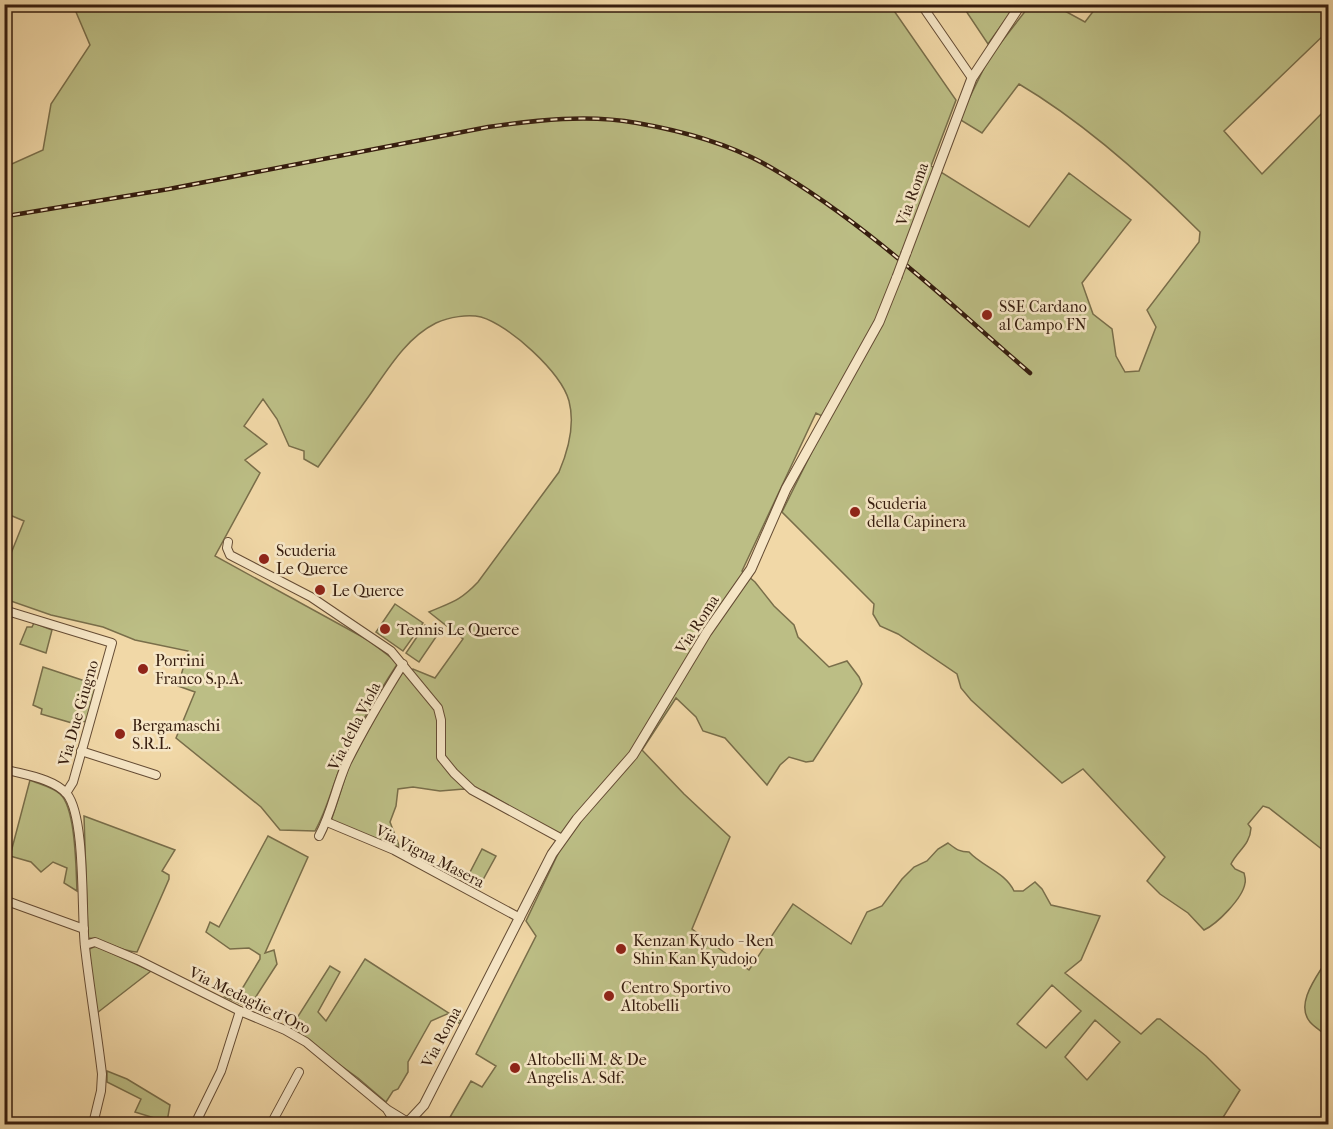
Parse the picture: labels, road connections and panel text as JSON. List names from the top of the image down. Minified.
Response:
{"streets":{"street":["Via Roma","Via Due Giugno","Via della Viola","Via Vigna Masera","Via Medaglie d'Oro"]},"crossings":[["Via Roma","Via Vigna Masera"],["Via Roma","Via Medaglie d'Oro"],["Via della Viola","Via Vigna Masera"]],"places":["SSE Cardano al Campo FN","Scuderia della Capinera","Scuderia Le Querce","Le Querce","Tennis Le Querce","Porrini Franco S.p.A.","Bergamaschi S.R.L.","Kenzan Kyudo - Ren Shin Kan Kyudojo","Centro Sportivo Altobelli","Altobelli M. & De Angelis A. Sdf."]}
